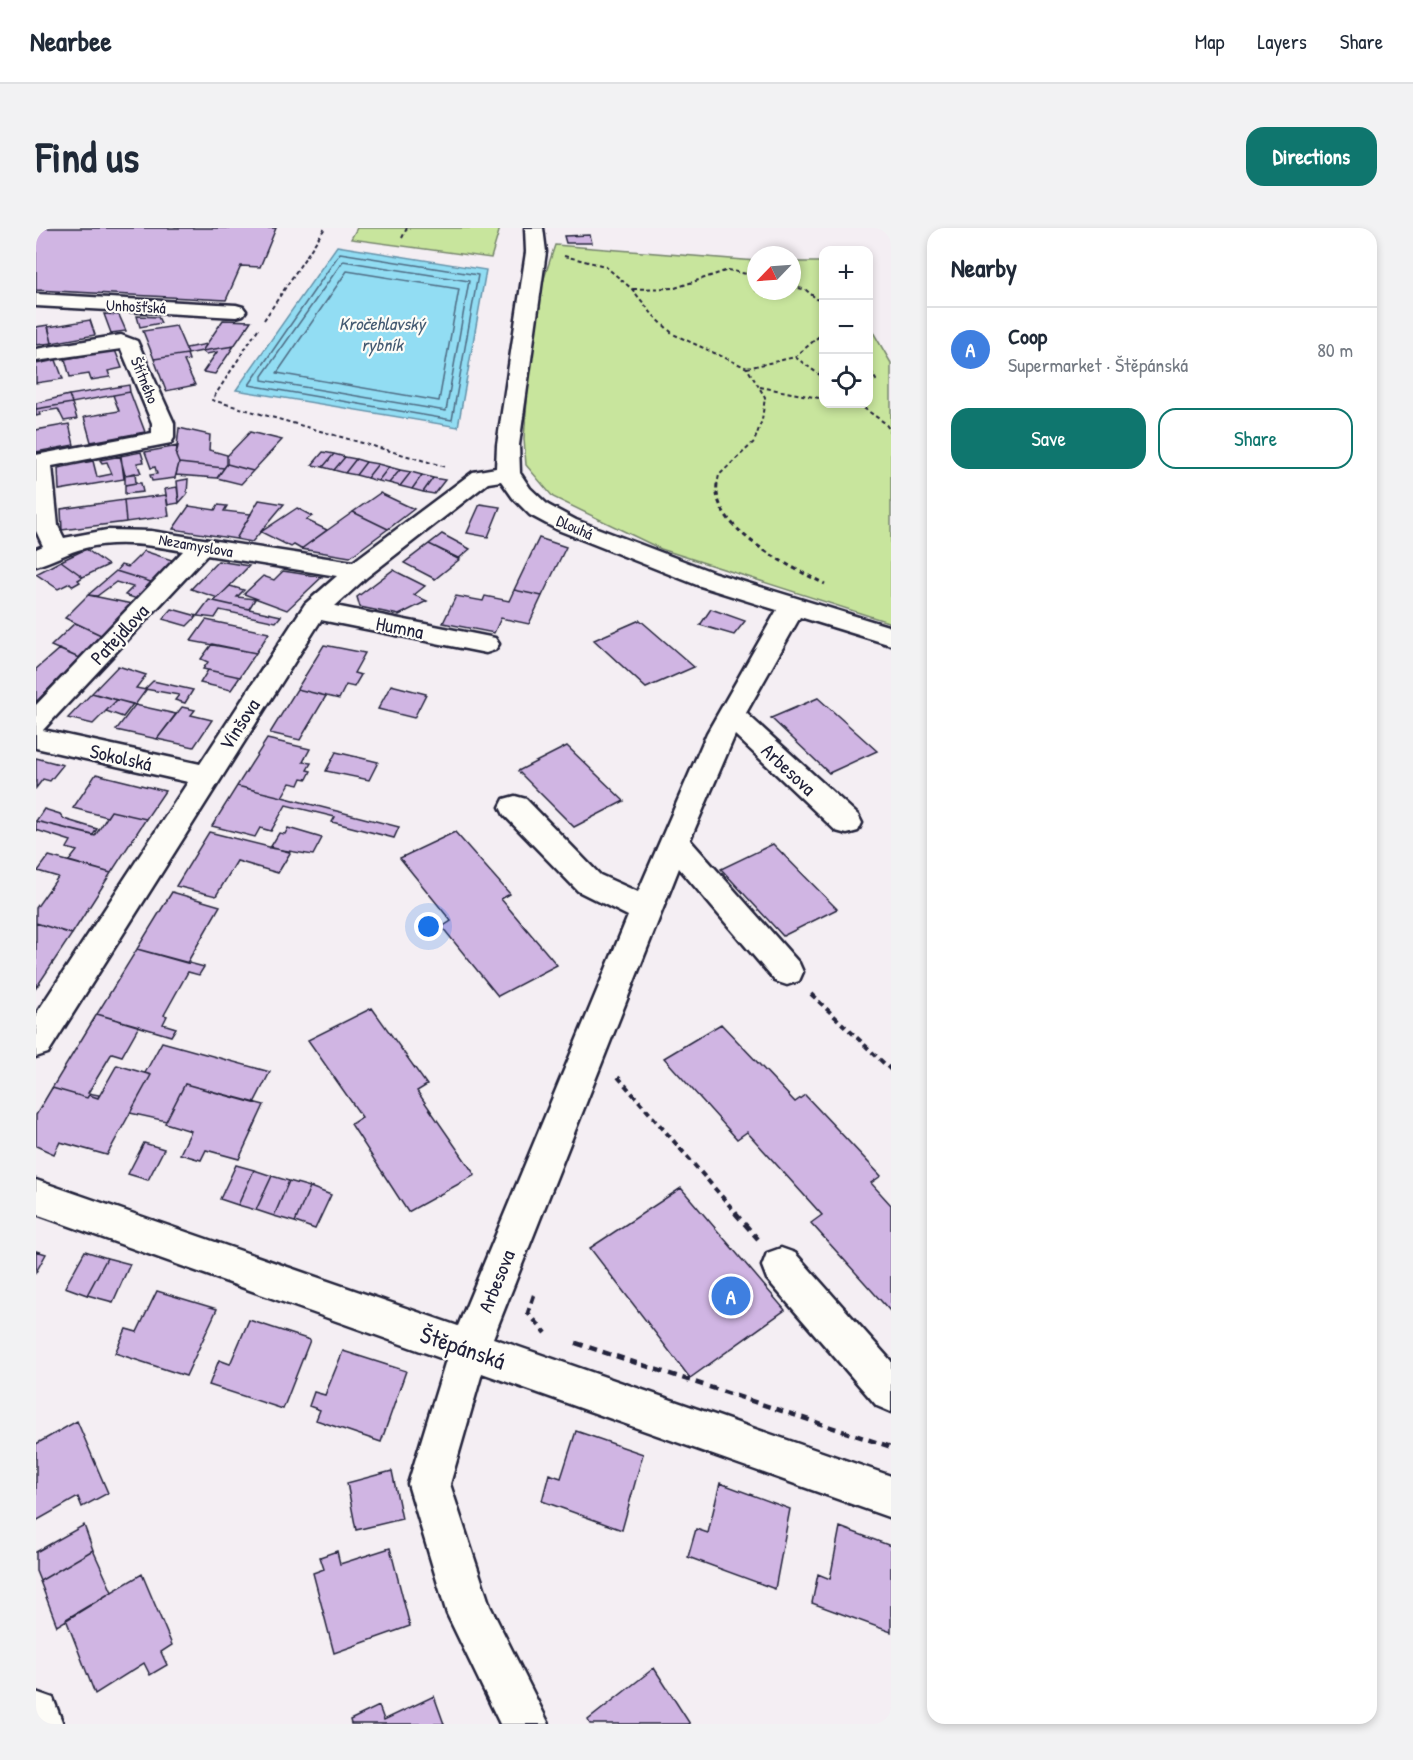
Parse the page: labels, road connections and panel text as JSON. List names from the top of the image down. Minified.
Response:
{"streets":{"street":["Unhošťská","Štítného","Dlouhá","Nezamyslova","Humna","Patejdlova","Vinšova","Sokolská","Arbesova","Štěpánská"]},"crossings":[["Dlouhá","Vinšova"],["Dlouhá","Arbesova"],["Nezamyslova","Patejdlova"],["Nezamyslova","Vinšova"],["Humna","Vinšova"],["Vinšova","Sokolská"],["Arbesova","Štěpánská"]],"water":["Kročehlavský rybník"],"north":"bottom left","page":{"header":"Nearbee","nav":["Map","Layers","Share"],"buttons":["Directions",["Save","Share"]],"title":"Find us","heading":"Nearby","map_buttons":["+","−"],"list":[{"mark":"A","name":"Coop","note":"Supermarket · Štěpánská","value":"80 m"}],"pins":"A"}}
